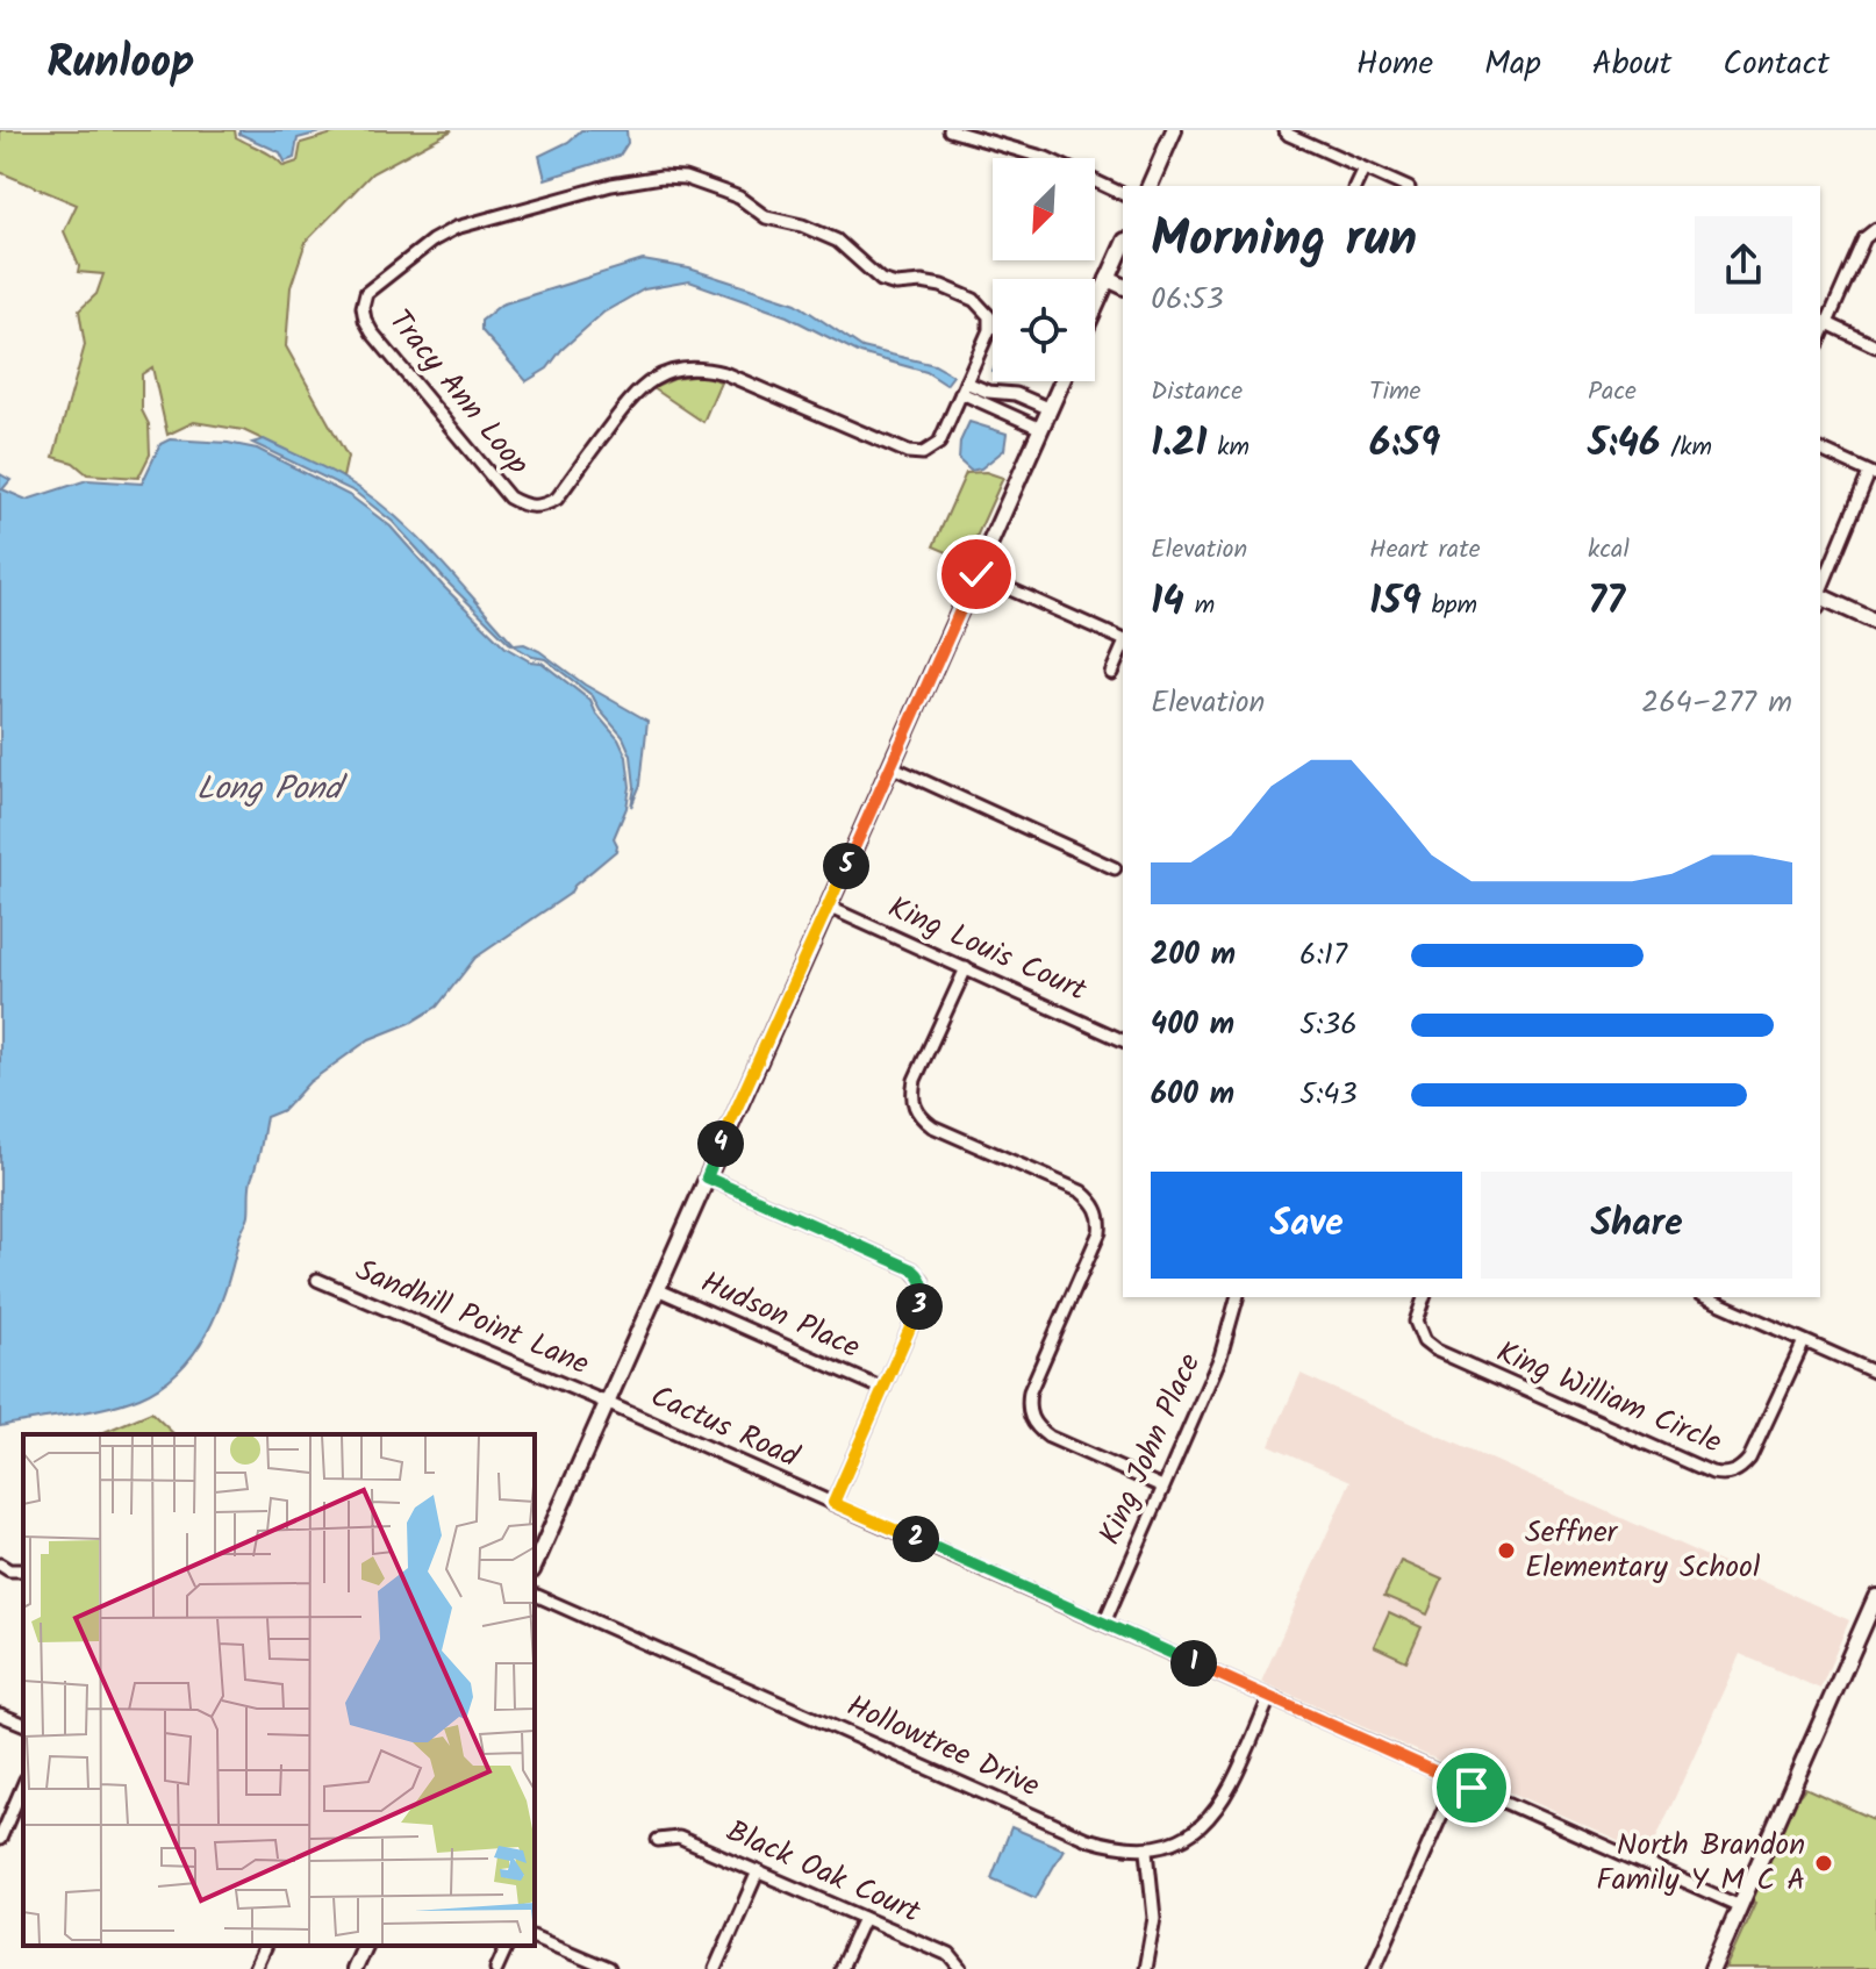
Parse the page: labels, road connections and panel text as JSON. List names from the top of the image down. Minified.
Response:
{"streets":{"street":["Tracy Ann Loop","King Louis Court","Hudson Place","Sandhill Point Lane","King William Circle","Cactus Road","King John Place","Hollowtree Drive","Black Oak Court"]},"crossings":[["Sandhill Point Lane","Cactus Road"],["Cactus Road","King John Place"]],"water":["Long Pond"],"places":["Seffner Elementary School","North Brandon Family Y M C A"],"north":"bottom left","page":{"header":"Runloop","nav":["Home","Map","About","Contact"],"heading":["Morning run","06:53"],"stats":[["Distance","1.21 km"],["Time","6:59"],["Pace","5:46 /km"],["Elevation","14 m"],["Heart rate","159 bpm"],["kcal","77"]],"chart":["Elevation","264–277 m"],"pins":["5","4","3","2","1"],"list":[{"name":"200 m","note":"6:17"},{"name":"400 m","note":"5:36"},{"name":"600 m","note":"5:43"}],"buttons":["Save","Share"]}}
